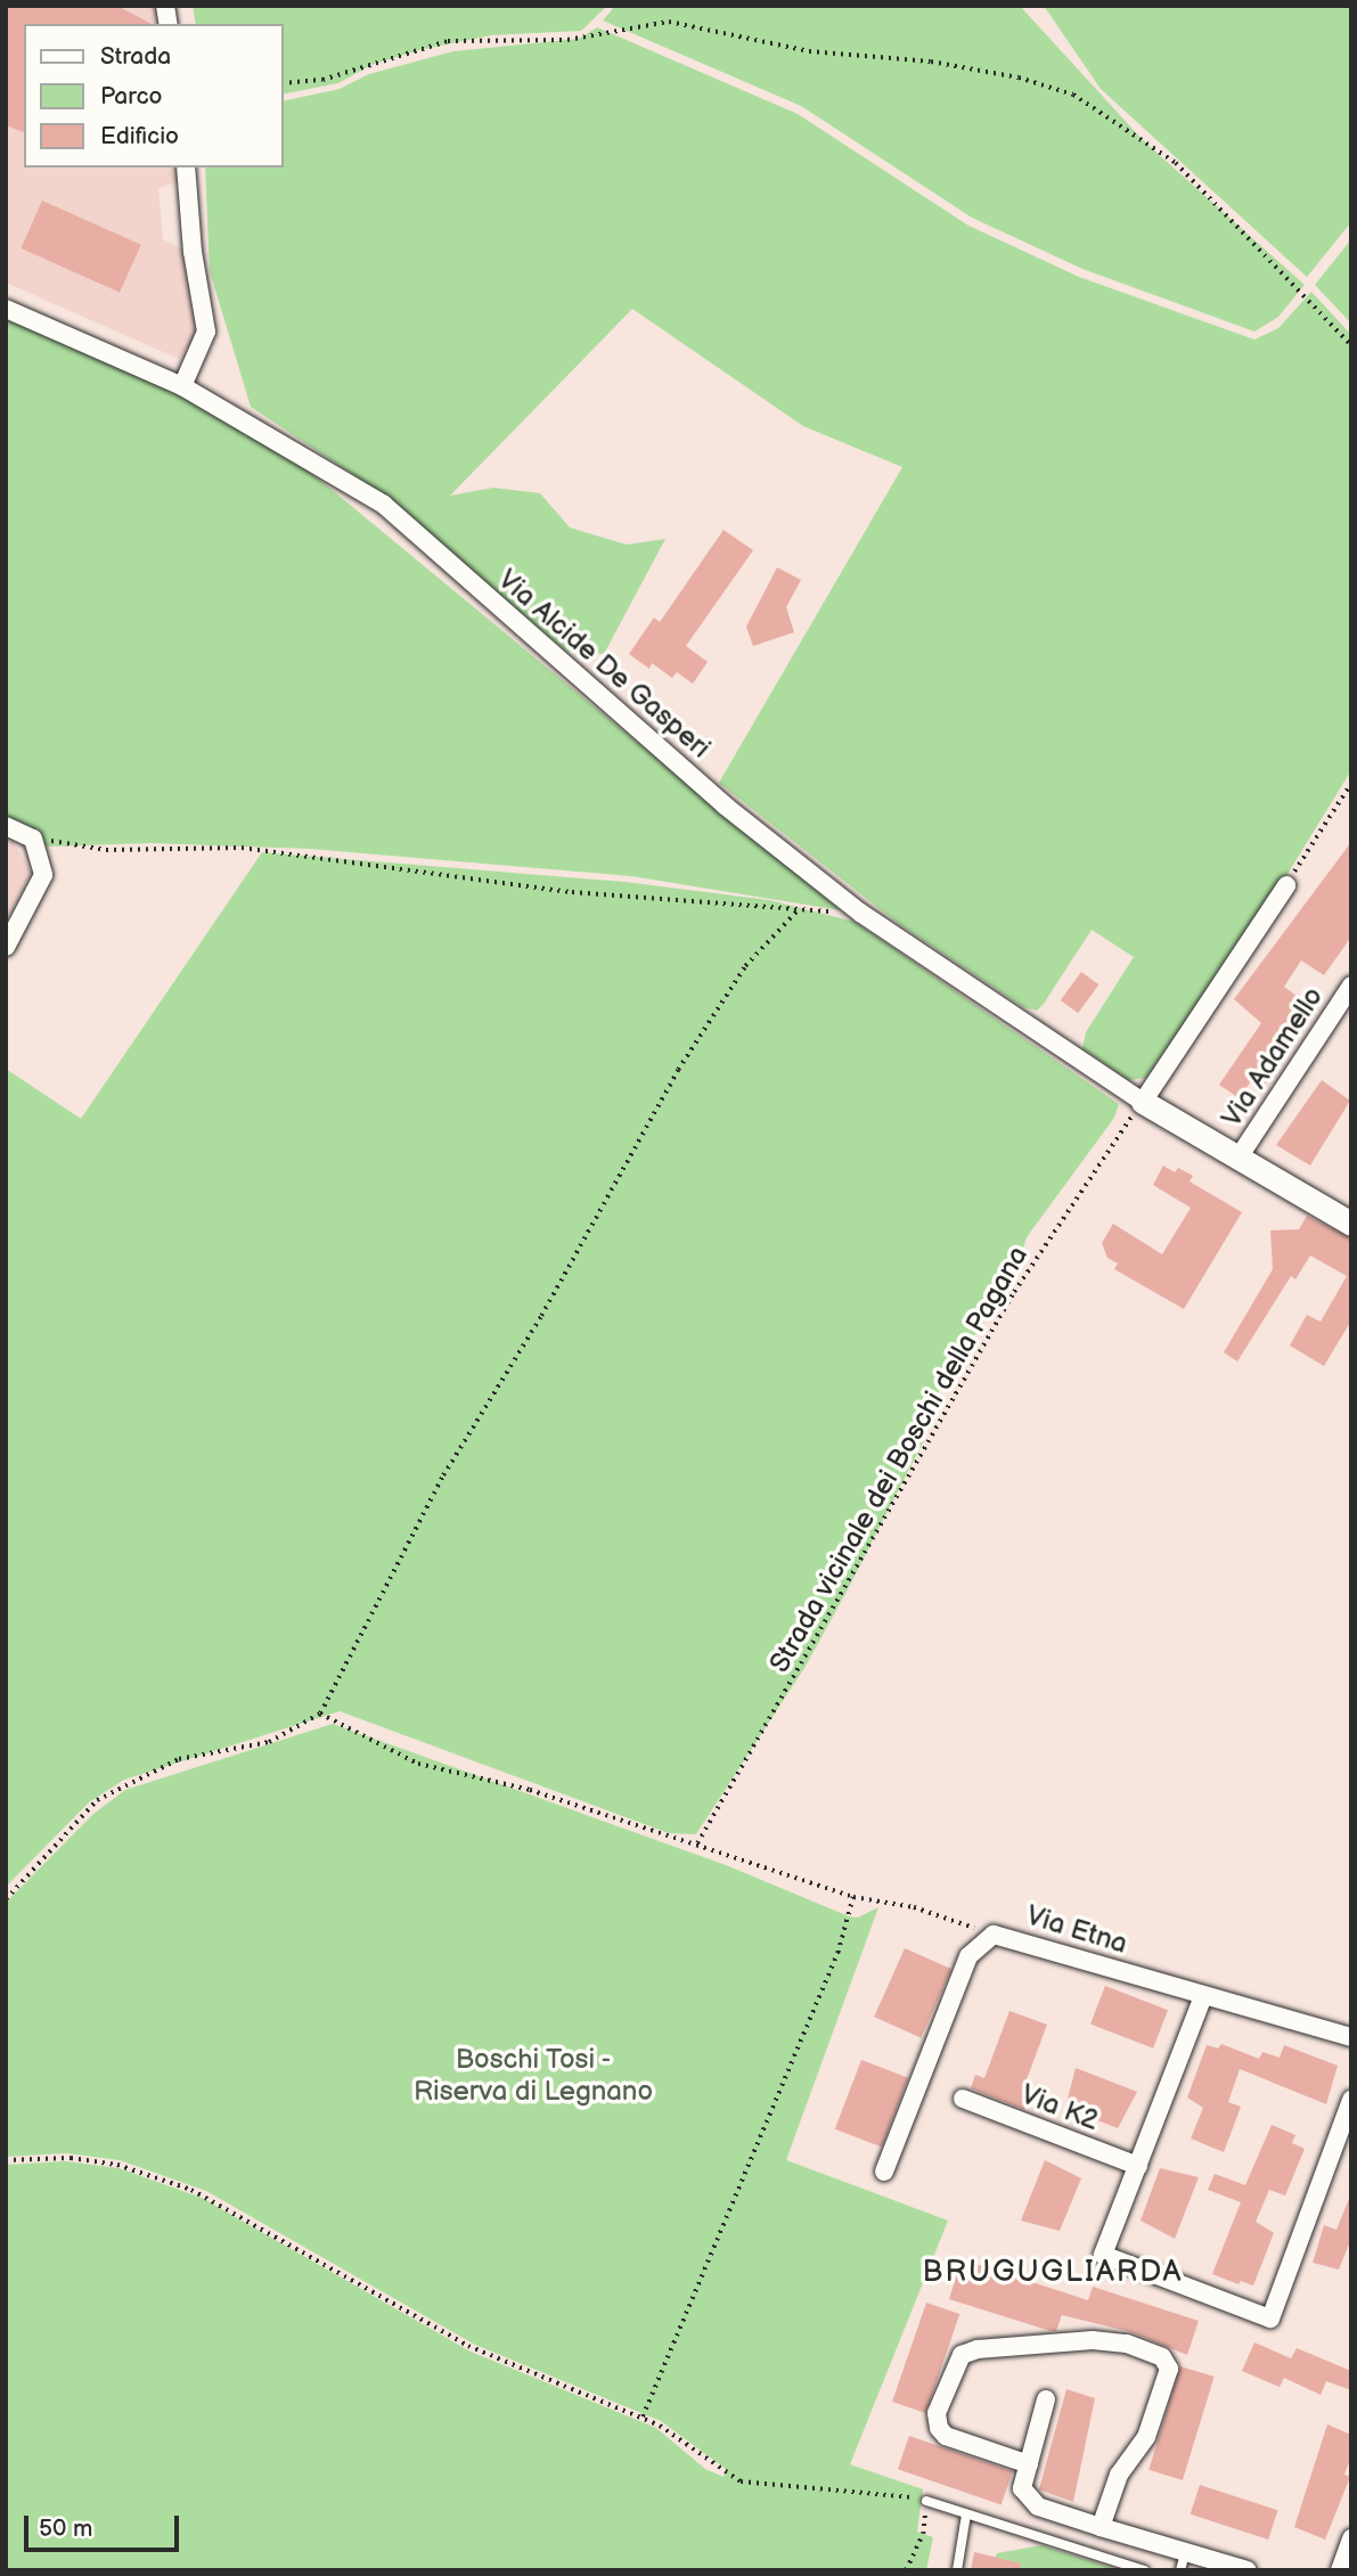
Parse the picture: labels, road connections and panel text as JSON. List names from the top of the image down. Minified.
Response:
{"streets":{"street":["Via Alcide De Gasperi","Via Adamello","Via Etna","Via K2"],"path":["Strada vicinale dei Boschi della Pagana"]},"crossings":[["Via Alcide De Gasperi","Strada vicinale dei Boschi della Pagana"]],"districts":["BRUGUGLIARDA"],"parks":["Boschi Tosi - Riserva di Legnano"],"legend":["Strada","Parco","Edificio"],"scale_bar":"50 m"}
